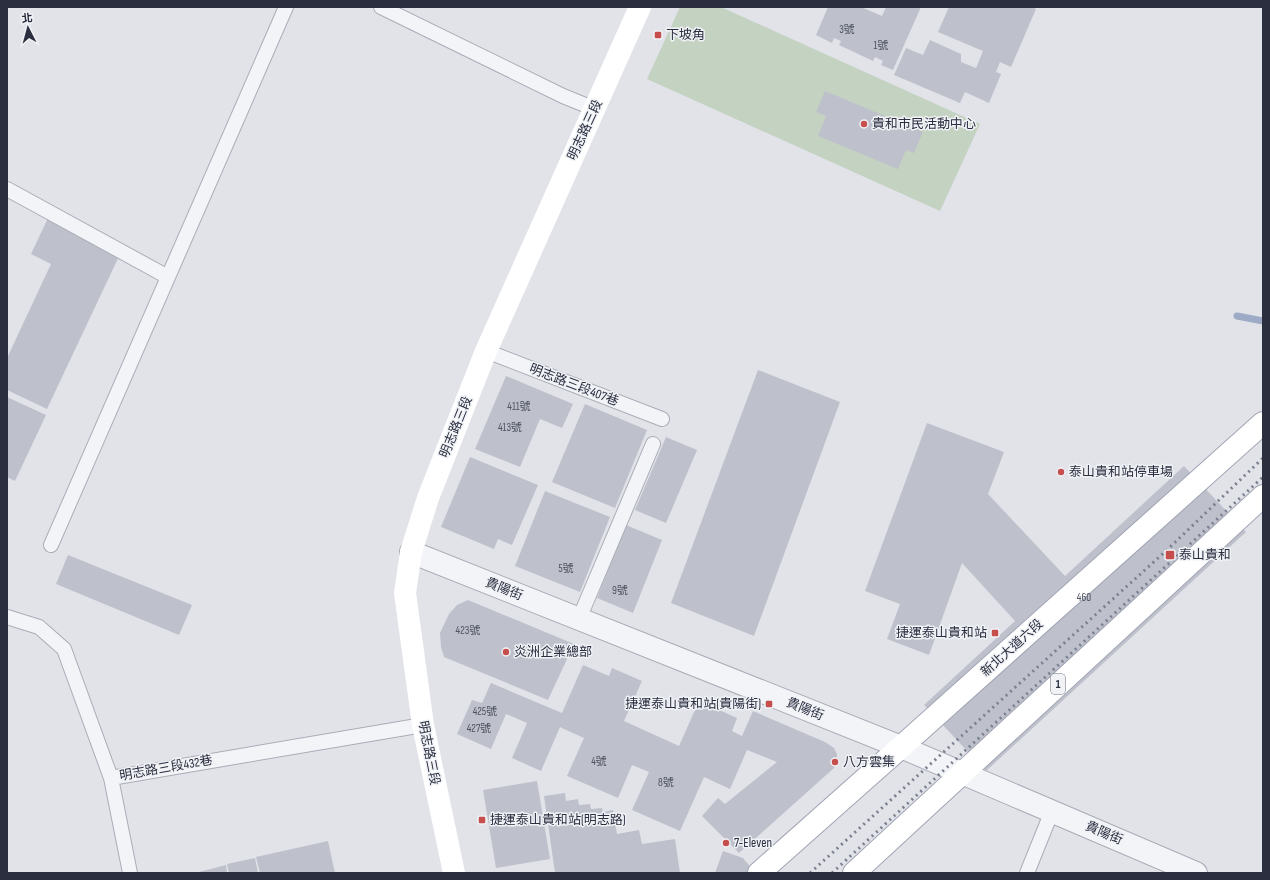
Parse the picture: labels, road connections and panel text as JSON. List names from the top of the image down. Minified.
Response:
{"streets":{"main road":["明志路三段","新北大道六段","1"],"street":["貴陽街"],"lane":["明志路三段407巷","明志路三段432巷"]},"crossings":[["明志路三段","明志路三段407巷"],["明志路三段","貴陽街"],["明志路三段","明志路三段432巷"],["貴陽街","新北大道六段"],["貴陽街","1"]],"places":{"transit":["下坡角","泰山貴和","捷運泰山貴和站","捷運泰山貴和站(貴陽街)","捷運泰山貴和站(明志路)"],"other":["貴和市民活動中心","泰山貴和站停車場","炎洲企業總部","八方雲集","7-Eleven"]},"house_numbers":["3號","1號","411號","413號","5號","9號","460","423號","425號","427號","4號","8號"],"north":"top"}
